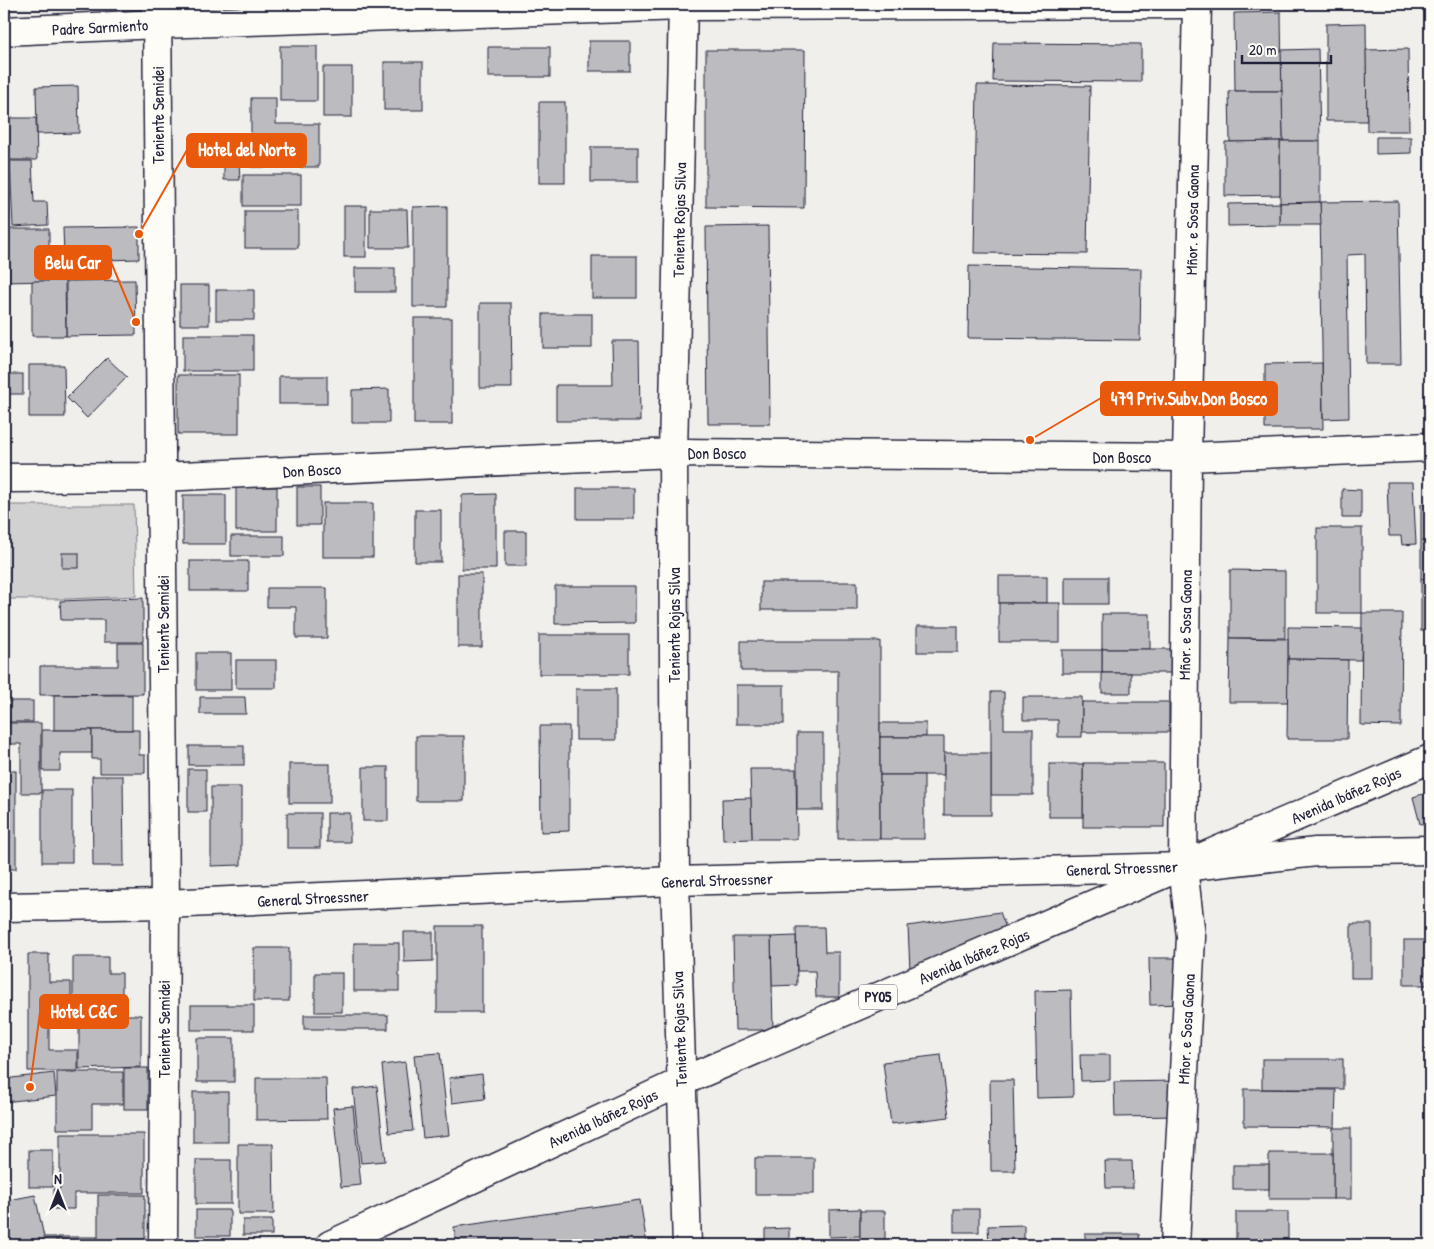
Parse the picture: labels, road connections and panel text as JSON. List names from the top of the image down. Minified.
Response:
{"streets":{"main road":["Padre Sarmiento","Teniente Semidei","Teniente Rojas Silva","Mñor. e Sosa Gaona","Don Bosco","Avenida Ibáñez Rojas","General Stroessner","PY05"]},"crossings":[["Padre Sarmiento","Teniente Semidei"],["Padre Sarmiento","Teniente Rojas Silva"],["Teniente Semidei","Don Bosco"],["Teniente Semidei","General Stroessner"],["Teniente Rojas Silva","Don Bosco"],["Teniente Rojas Silva","Avenida Ibáñez Rojas"],["Teniente Rojas Silva","General Stroessner"],["Mñor. e Sosa Gaona","Don Bosco"],["Mñor. e Sosa Gaona","Avenida Ibáñez Rojas"],["Mñor. e Sosa Gaona","General Stroessner"],["Avenida Ibáñez Rojas","General Stroessner"]],"places":["Hotel del Norte","Belu Car","479 Priv.Subv.Don Bosco","Hotel C&C"],"scale_bar":"20 m","north":"top"}
